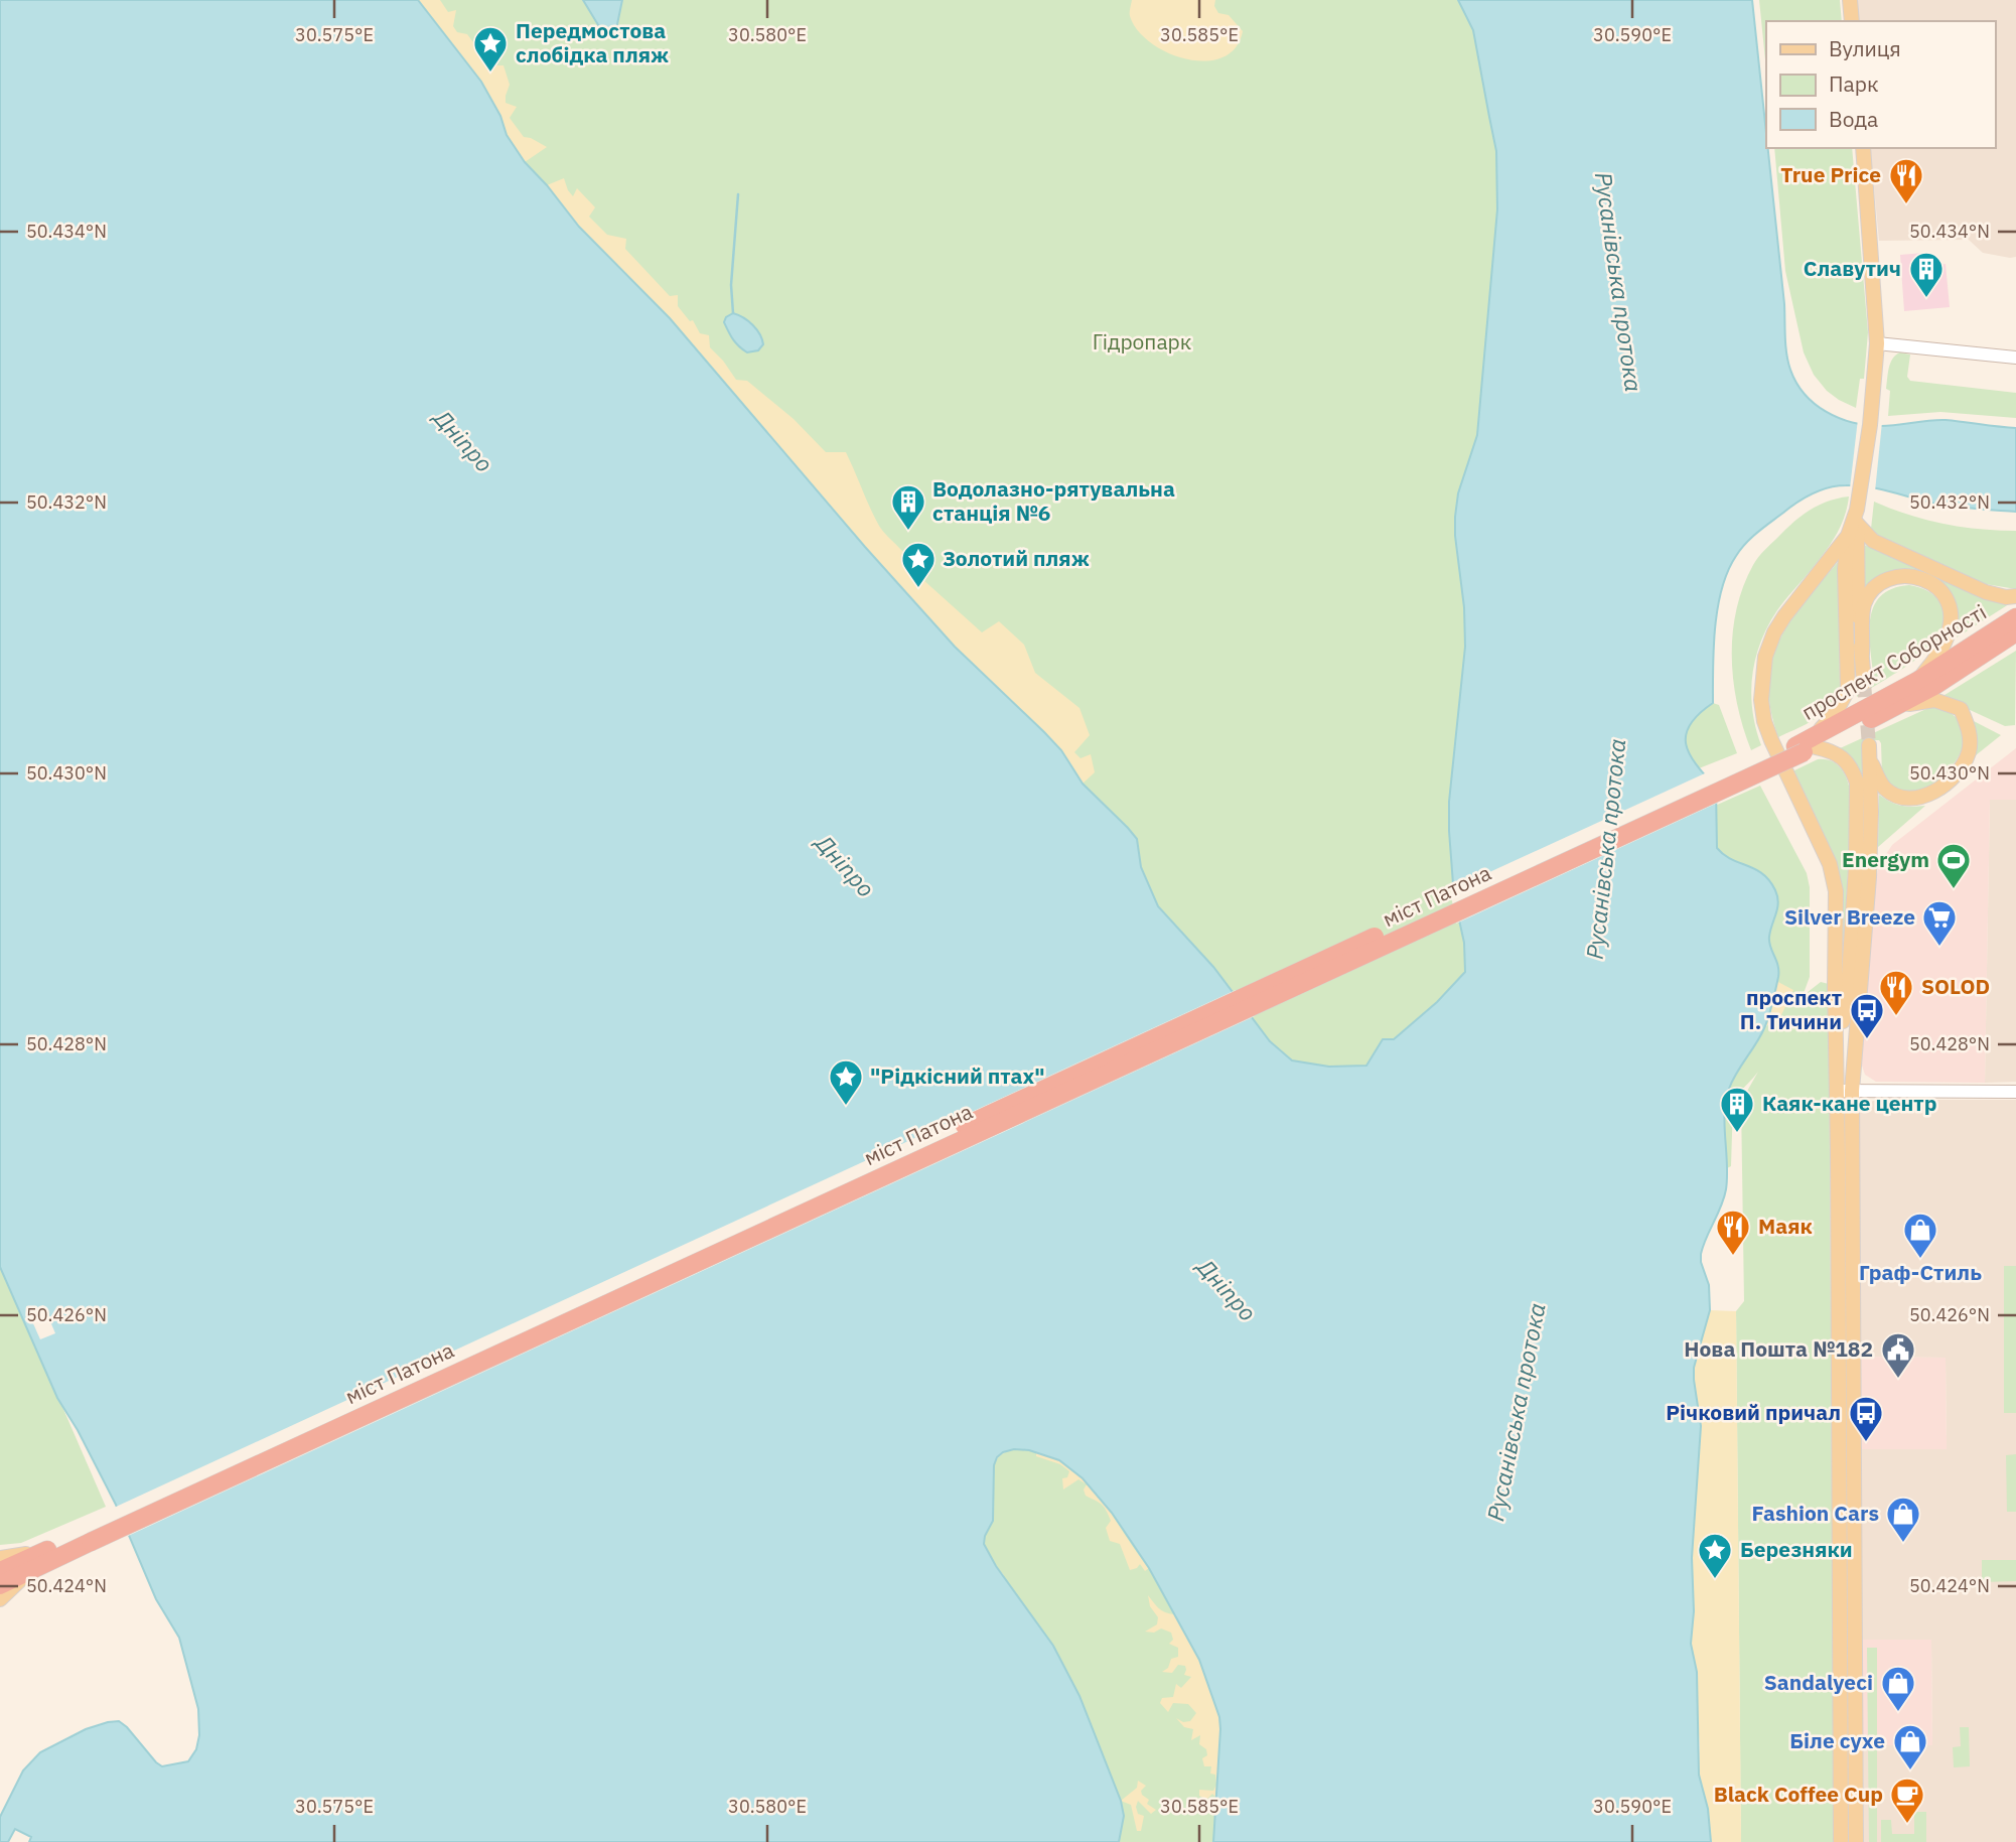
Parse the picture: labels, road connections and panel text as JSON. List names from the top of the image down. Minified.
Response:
{"streets":{"highway":["проспект Соборності","міст Патона"]},"crossings":[["проспект Соборності","міст Патона"]],"water":["Русанівська протока","Дніпро"],"parks":["Гідропарк"],"places":{"place":["Передмостова слобідка пляж","Золотий пляж","\"Рідкісний птах\"","Березняки"],"restaurant":["True Price","SOLOD","Маяк"],"building":["Славутич","Водолазно-рятувальна станція №6","Каяк-кане центр"],"sports":["Energym"],"supermarket":["Silver Breeze"],"bus stop":["проспект П. Тичини","Річковий причал"],"shop":["Граф-Стиль","Fashion Cars","Sandalyeci","Біле сухе"],"public building":["Нова Пошта №182"],"cafe":["Black Coffee Cup"]},"legend":["Вулиця","Парк","Вода"],"coordinates":["30.575°E","30.580°E","30.585°E","30.590°E","50.434°N","50.432°N","50.430°N","50.428°N","50.426°N","50.424°N"]}
